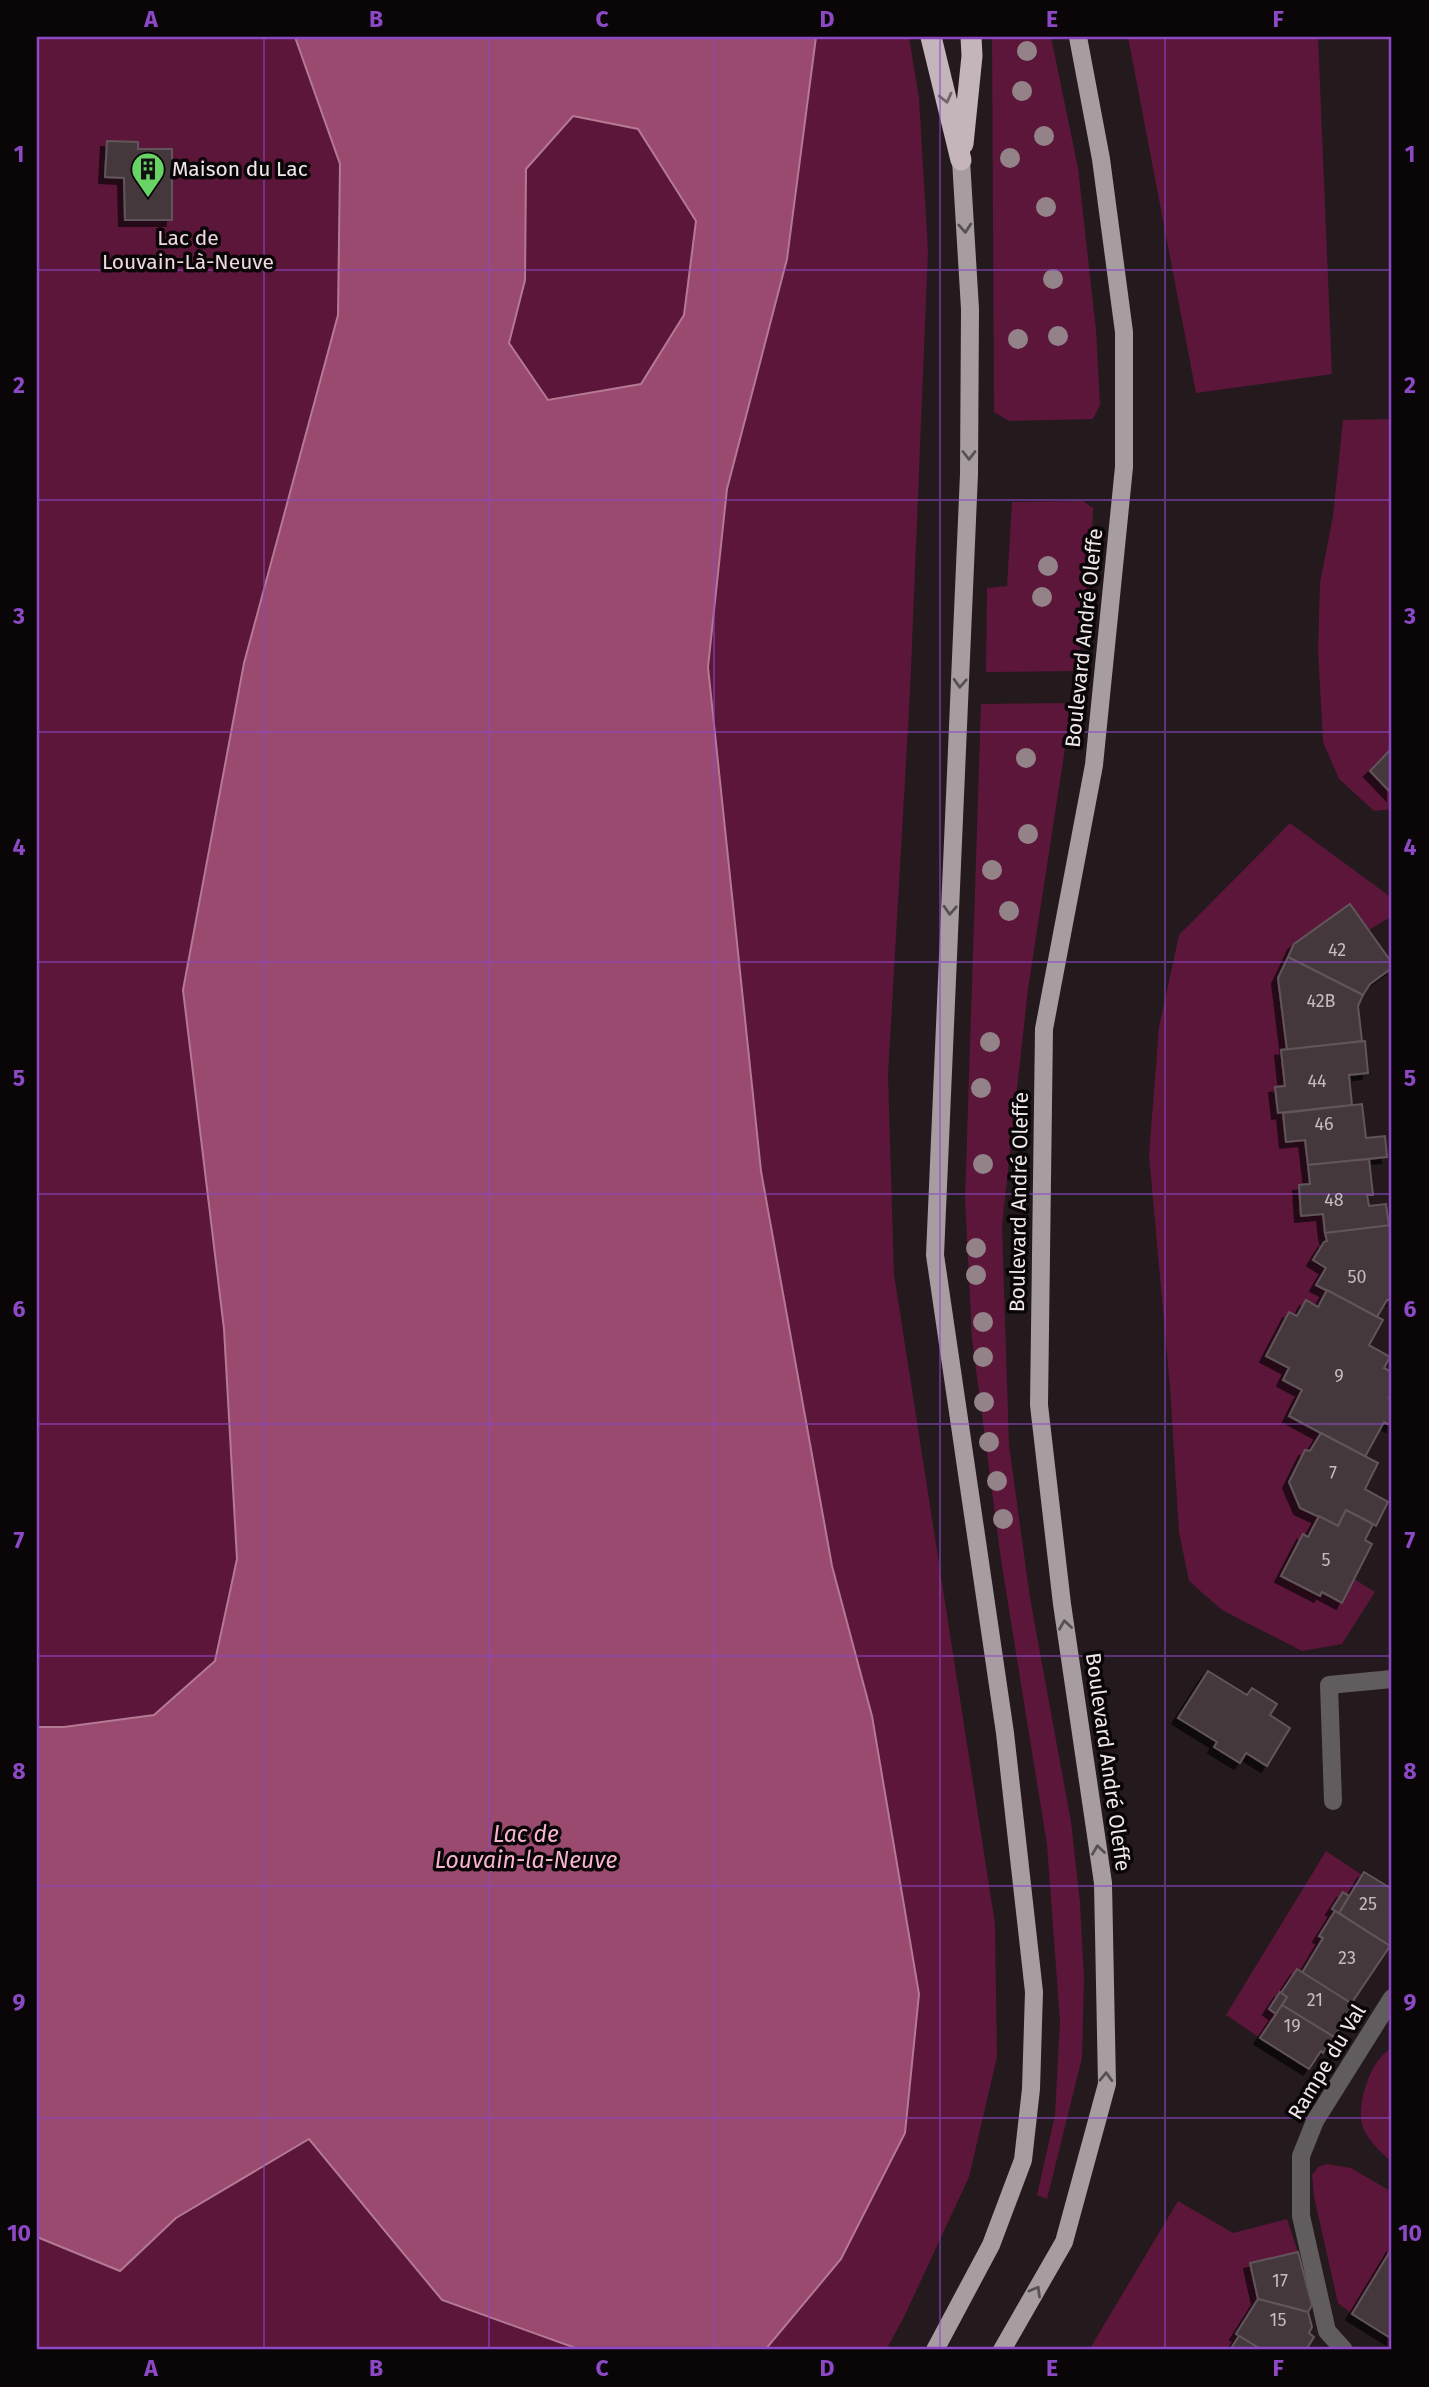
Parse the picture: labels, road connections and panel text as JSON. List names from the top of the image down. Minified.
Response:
{"streets":{"main road":["Boulevard André Oleffe"],"street":["Rampe du Val"]},"water":["Lac de Louvain-la-Neuve"],"parks":["Lac de Louvain-Là-Neuve"],"places":{"building":["Maison du Lac"]},"house_numbers":["42","42B","44","46","48","50","9","7","5","25","23","21","19","17","15"],"grid":{"columns":["A","B","C","D","E","F"],"rows":["1","2","3","4","5","6","7","8","9","10"]}}
